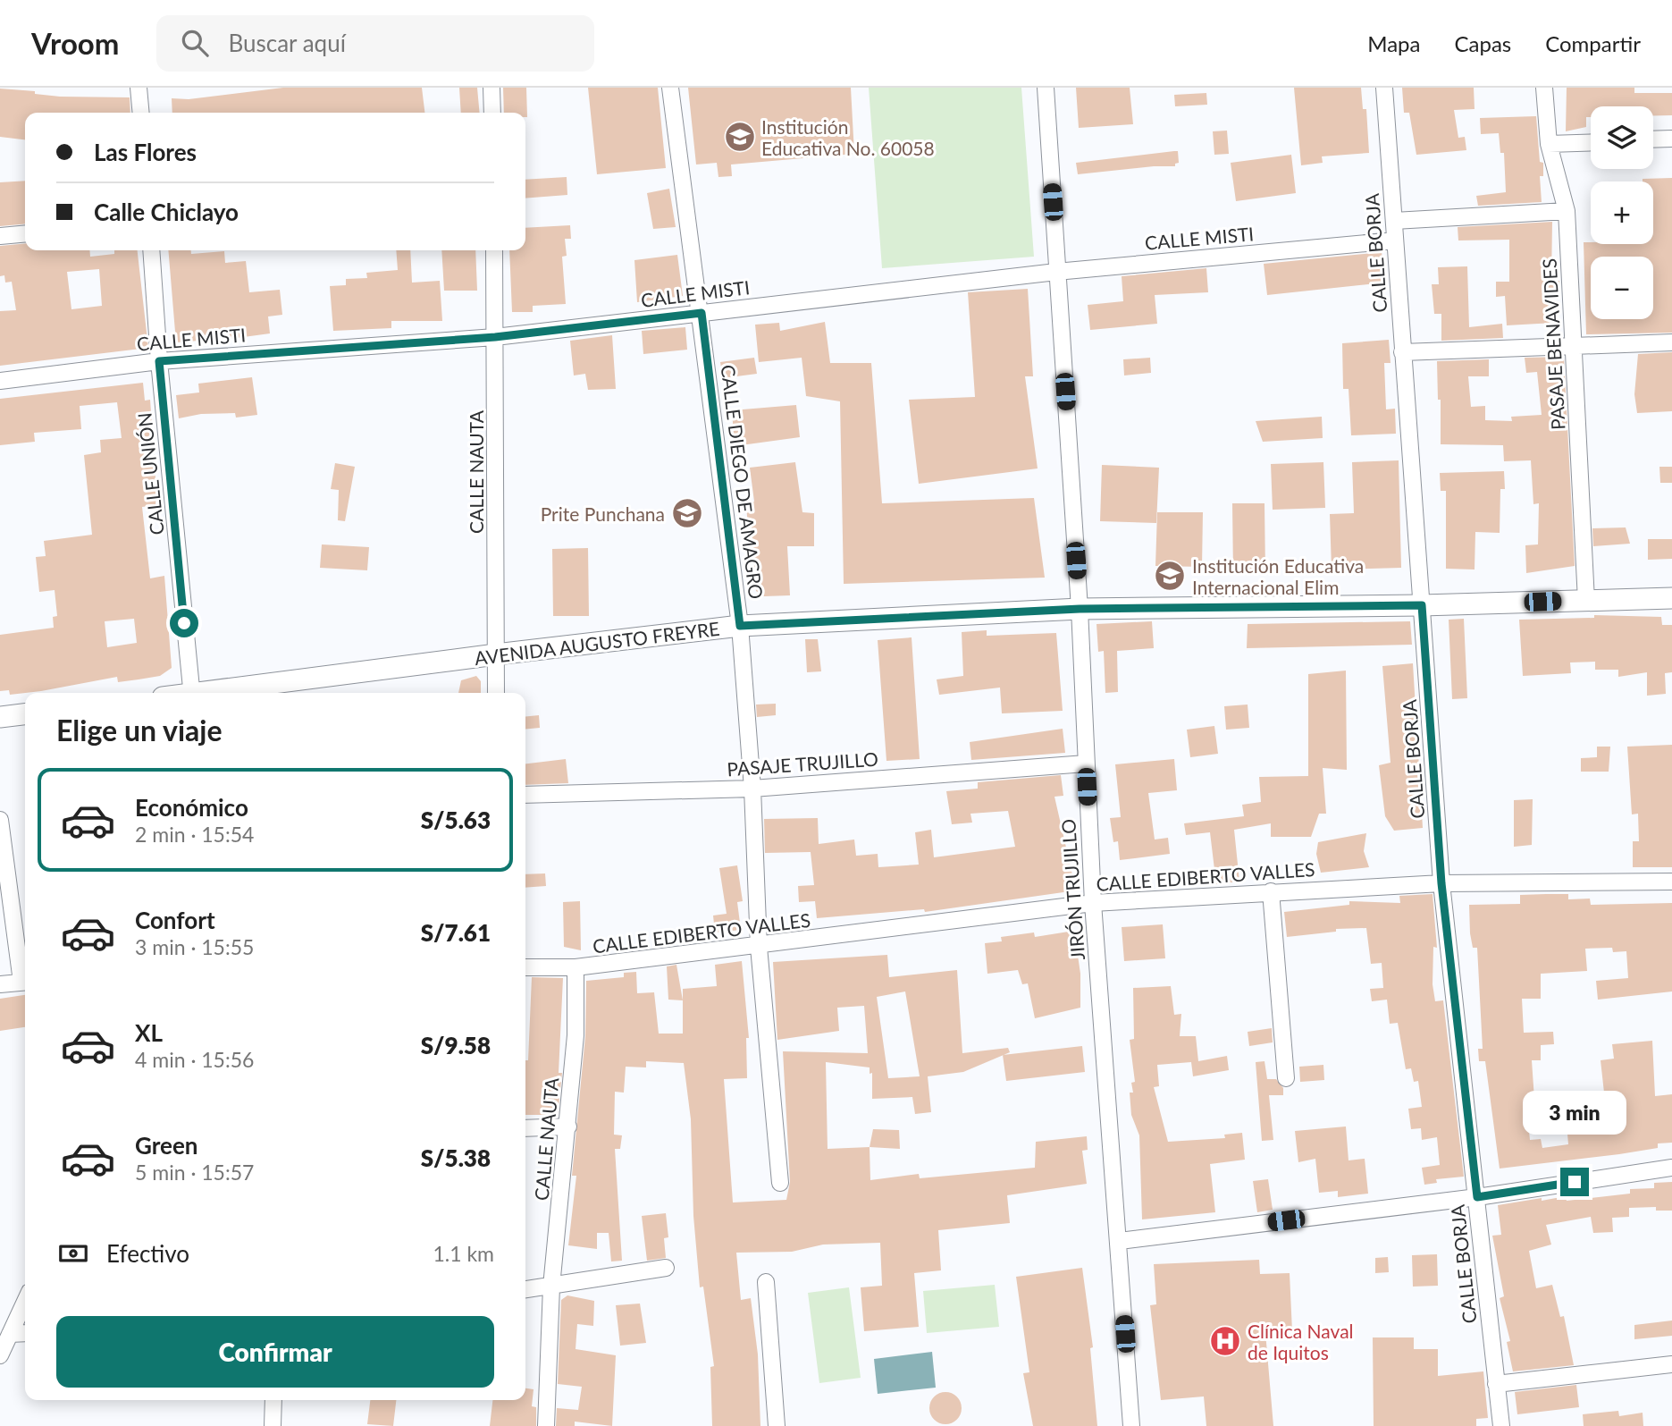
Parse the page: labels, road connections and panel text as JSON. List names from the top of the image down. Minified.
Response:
{"streets":{"main road":["AVENIDA AUGUSTO FREYRE"],"street":["CALLE MISTI","CALLE BORJA","PASAJE BENAVIDES","CALLE NAUTA","CALLE UNIÓN","CALLE DIEGO DE AMAGRO","PASAJE TRUJILLO","CALLE EDIBERTO VALLES","JIRÓN TRUJILLO"]},"crossings":[["CALLE MISTI","CALLE BORJA"],["CALLE MISTI","CALLE NAUTA"],["CALLE MISTI","CALLE UNIÓN"],["CALLE MISTI","CALLE DIEGO DE AMAGRO"],["CALLE MISTI","JIRÓN TRUJILLO"],["CALLE BORJA","AVENIDA AUGUSTO FREYRE"],["CALLE BORJA","CALLE EDIBERTO VALLES"],["PASAJE BENAVIDES","AVENIDA AUGUSTO FREYRE"],["CALLE NAUTA","AVENIDA AUGUSTO FREYRE"],["CALLE NAUTA","CALLE EDIBERTO VALLES"],["CALLE DIEGO DE AMAGRO","AVENIDA AUGUSTO FREYRE"],["CALLE DIEGO DE AMAGRO","PASAJE TRUJILLO"],["CALLE DIEGO DE AMAGRO","CALLE EDIBERTO VALLES"],["AVENIDA AUGUSTO FREYRE","JIRÓN TRUJILLO"],["PASAJE TRUJILLO","JIRÓN TRUJILLO"],["CALLE EDIBERTO VALLES","JIRÓN TRUJILLO"]],"places":{"school or university":["Institución Educativa No. 60058","Prite Punchana","Institución Educativa Internacional Elim"],"hospital":["Clínica Naval de Iquitos"]},"page":{"header":"Vroom","search":"Buscar aquí","nav":["Mapa","Capas","Compartir"],"map_buttons":["+","−"],"banner":["Las Flores","Calle Chiclayo"],"heading":"Elige un viaje","list":[{"name":"Económico","note":"2 min · 15:54","value":"S/5.63"},{"name":"Confort","note":"3 min · 15:55","value":"S/7.61"},{"name":"XL","note":"4 min · 15:56","value":"S/9.58"},{"name":"Green","note":"5 min · 15:57","value":"S/5.38"}],"bubble":"3 min","pay":["Efectivo","1.1 km"],"buttons":"Confirmar"}}
